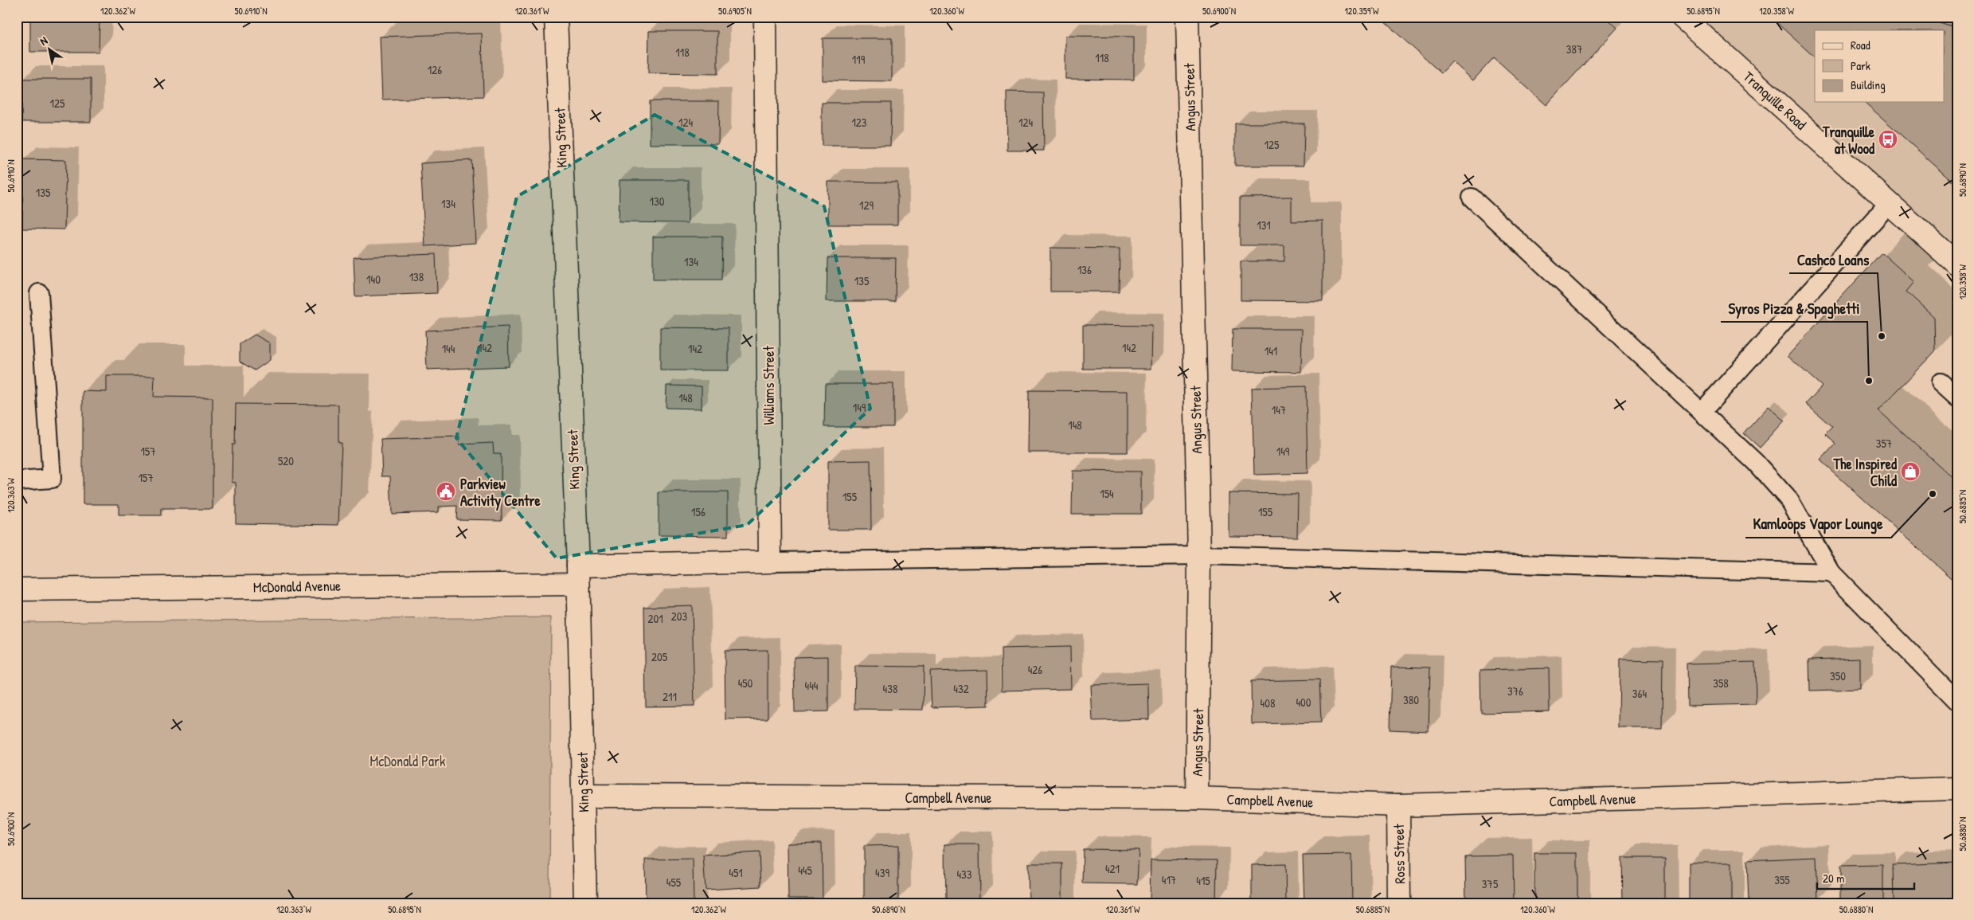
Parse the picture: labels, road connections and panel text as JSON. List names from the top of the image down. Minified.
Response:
{"streets":{"street":["Angus Street","Tranquille Road","King Street","Williams Street","McDonald Avenue","Campbell Avenue","Ross Street"]},"crossings":[["Angus Street","Campbell Avenue"],["King Street","McDonald Avenue"],["King Street","Campbell Avenue"],["Campbell Avenue","Ross Street"]],"parks":["McDonald Park"],"places":{"bus stop":["Tranquille at Wood"],"other":["Cashco Loans","Syros Pizza & Spaghetti","Kamloops Vapor Lounge"],"shop":["The Inspired Child"],"public building":["Parkview Activity Centre"]},"house_numbers":["387","118","118","119","126","125","124","123","124","125","135","130","134","129","131","134","136","138","140","135","142","142","144","142","141","148","149","147","148","357","157","149","520","157","154","155","156","155","203","201","205","426","350","450","358","444","438","432","376","364","211","380","400","408","421","445","451","439","433","417","355","415","455","375"],"legend":["Road","Park","Building"],"scale_bar":"20 m","north":"top left","coordinates":["120.362°W","50.6910°N","120.361°W","50.6905°N","120.360°W","50.6900°N","120.359°W","50.6895°N","120.358°W","50.6890°N","120.363°W","50.6885°N","50.6880°N"]}
